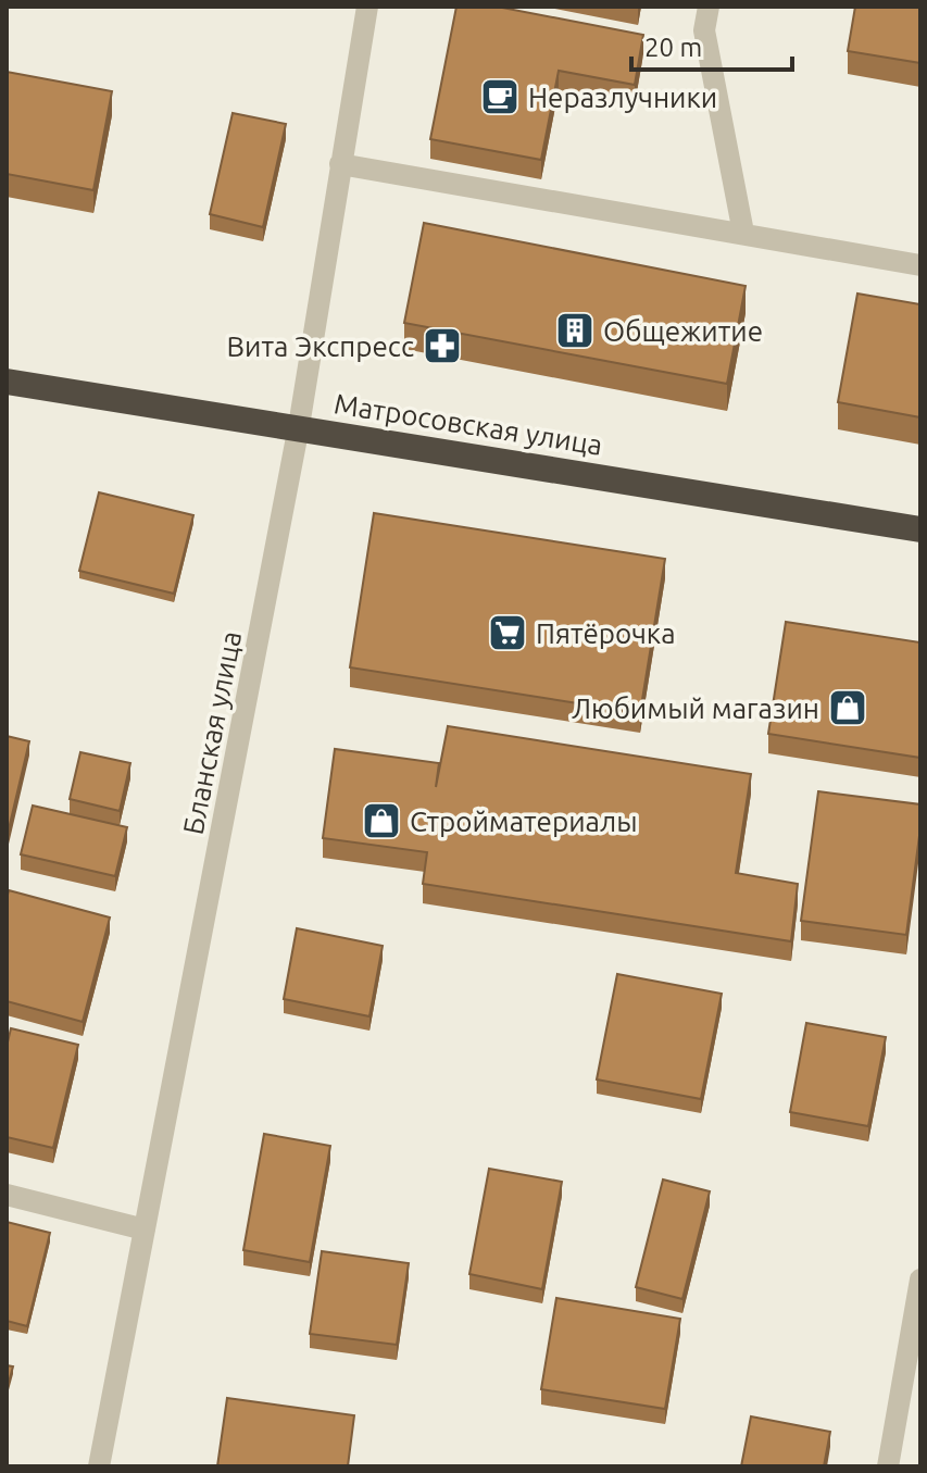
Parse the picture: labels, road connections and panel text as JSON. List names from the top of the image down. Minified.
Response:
{"streets":{"highway":["Матросовская улица"],"street":["Бланская улица"]},"crossings":[["Матросовская улица","Бланская улица"]],"places":{"cafe":["Неразлучники"],"building":["Общежитие"],"pharmacy":["Вита Экспресс"],"supermarket":["Пятёрочка"],"shop":["Любимый магазин","Стройматериалы"]},"scale_bar":"20 m"}
